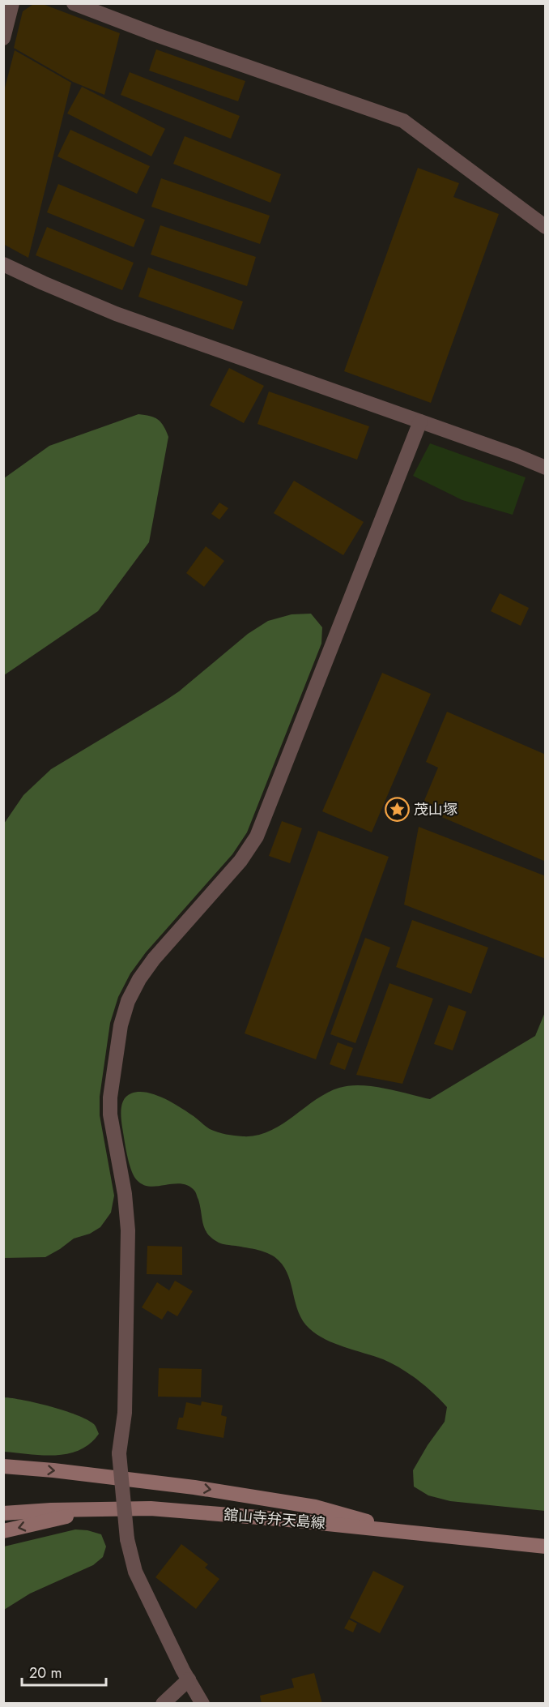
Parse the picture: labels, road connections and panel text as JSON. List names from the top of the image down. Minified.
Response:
{"streets":{"main road":["舘山寺弁天島線"]},"places":{"place":["茂山塚"]},"scale_bar":"20 m"}
